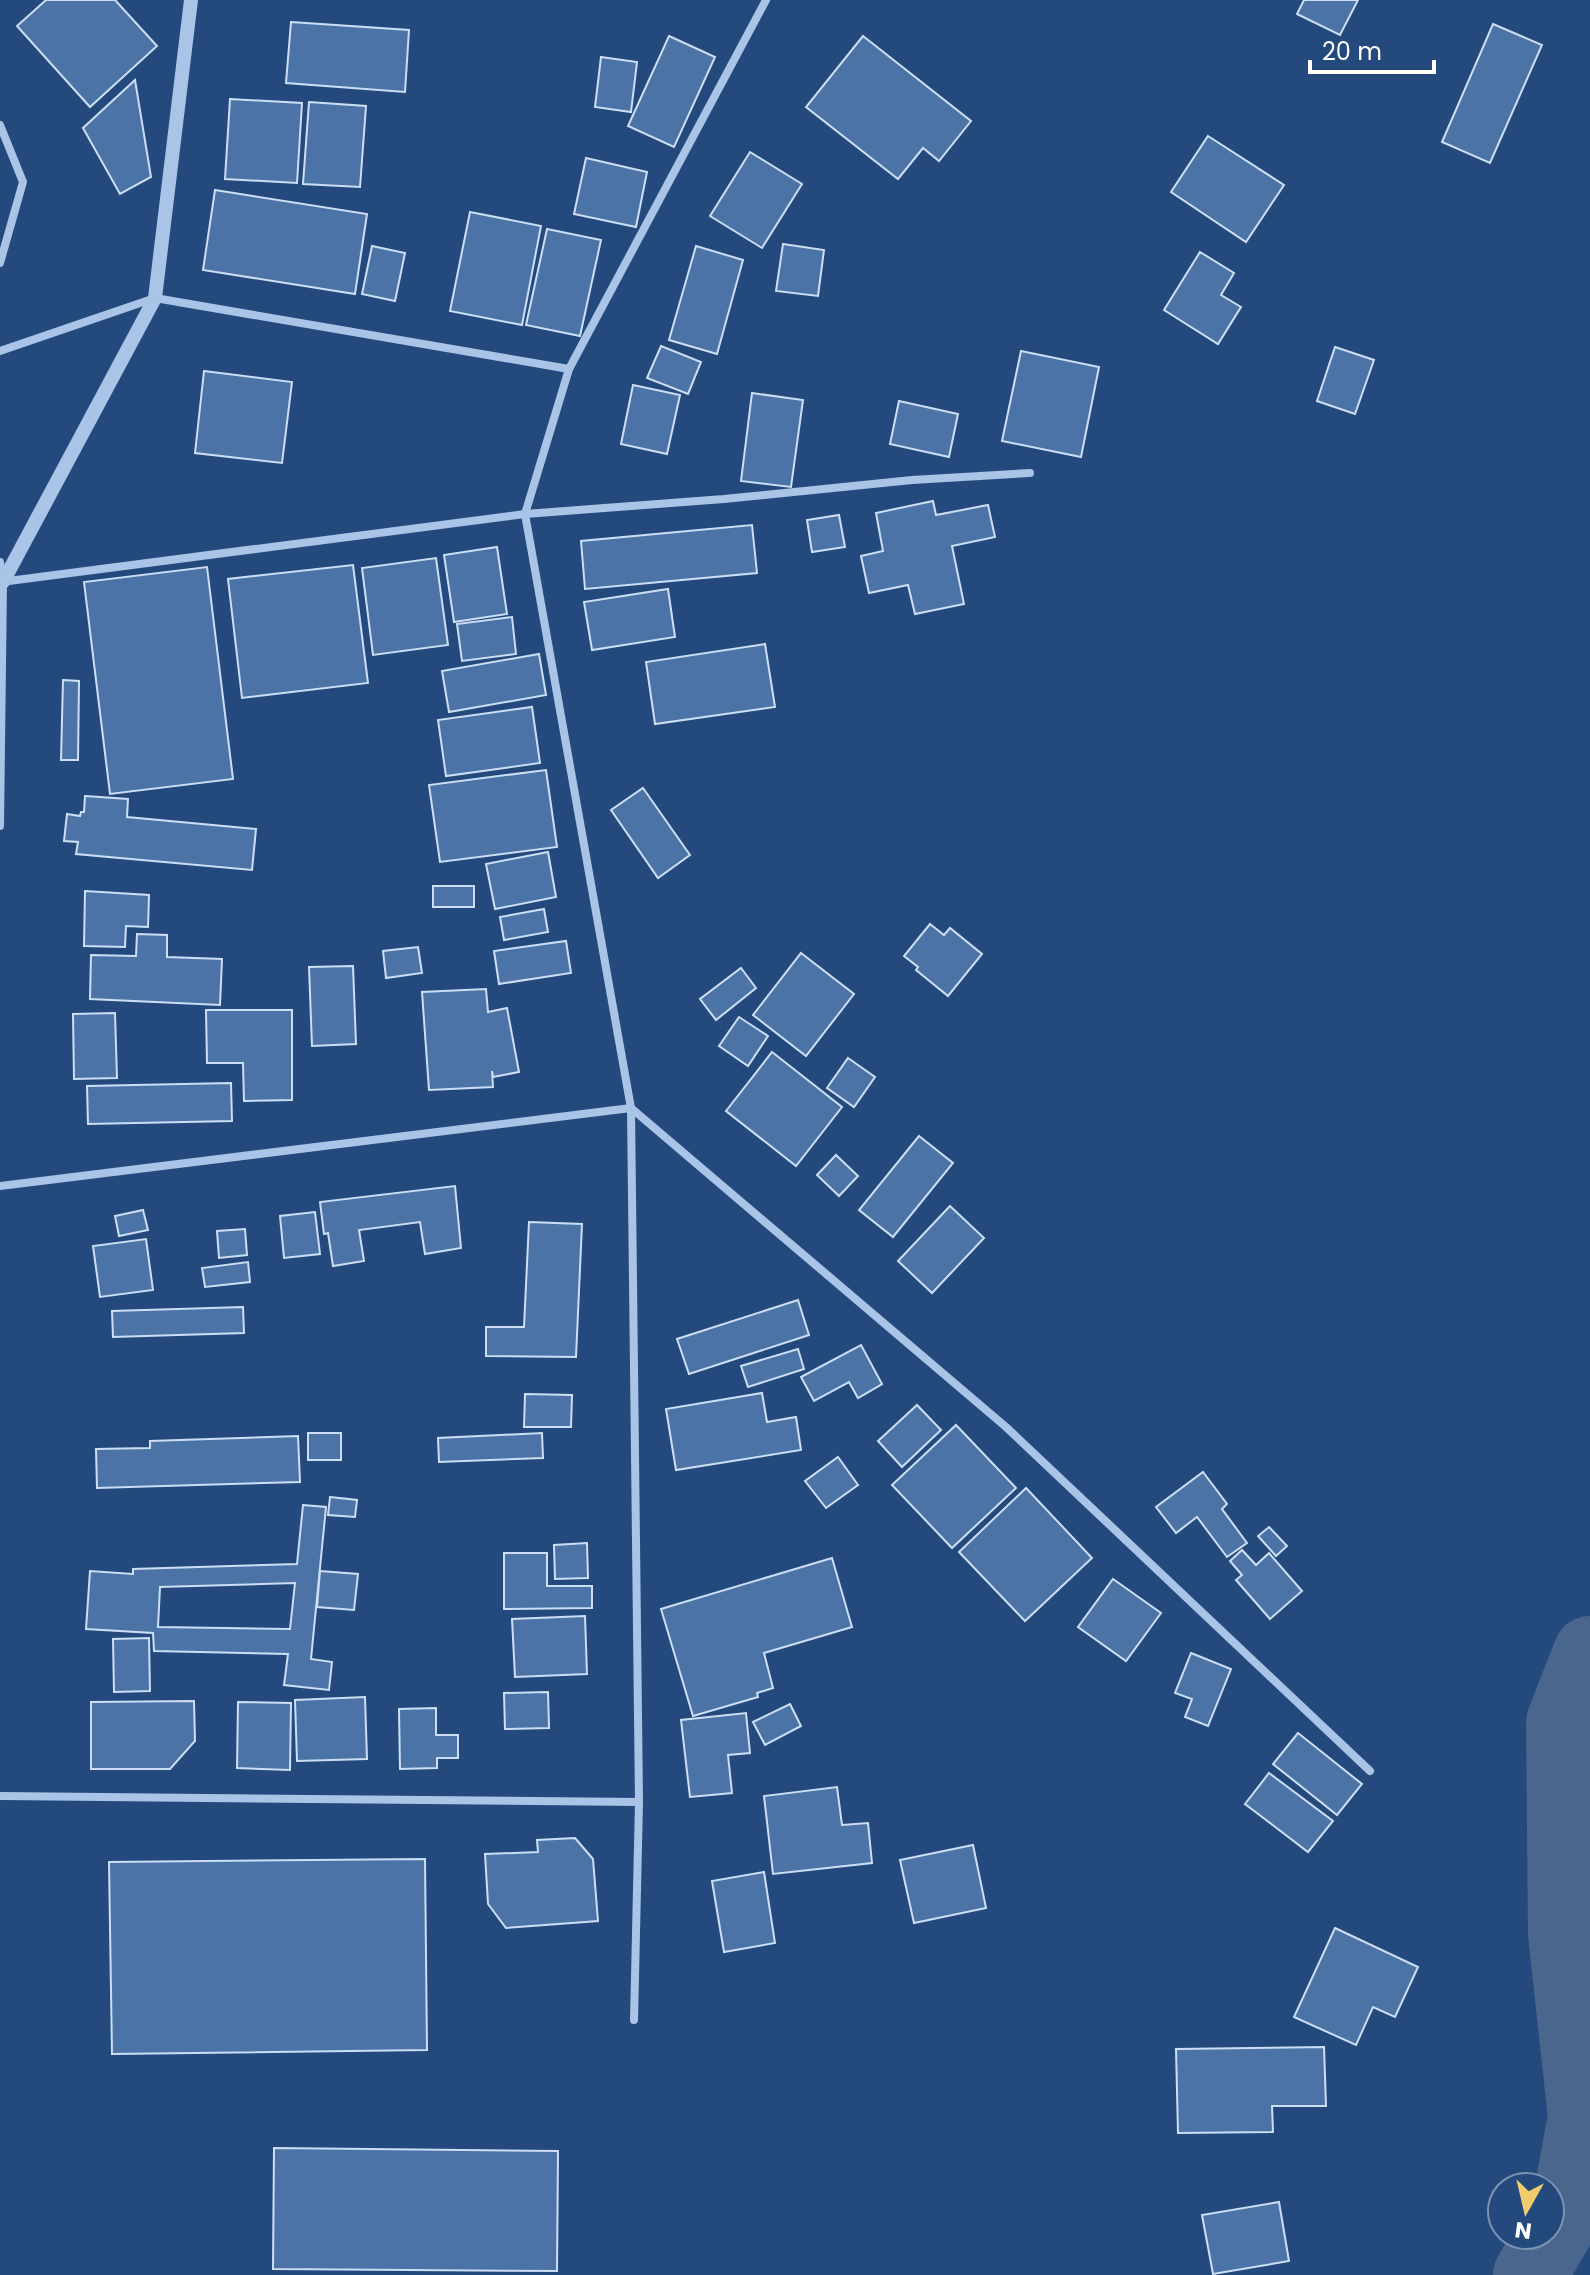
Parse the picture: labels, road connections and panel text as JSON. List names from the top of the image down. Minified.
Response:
{"scale_bar":"20 m","north":"bottom"}
